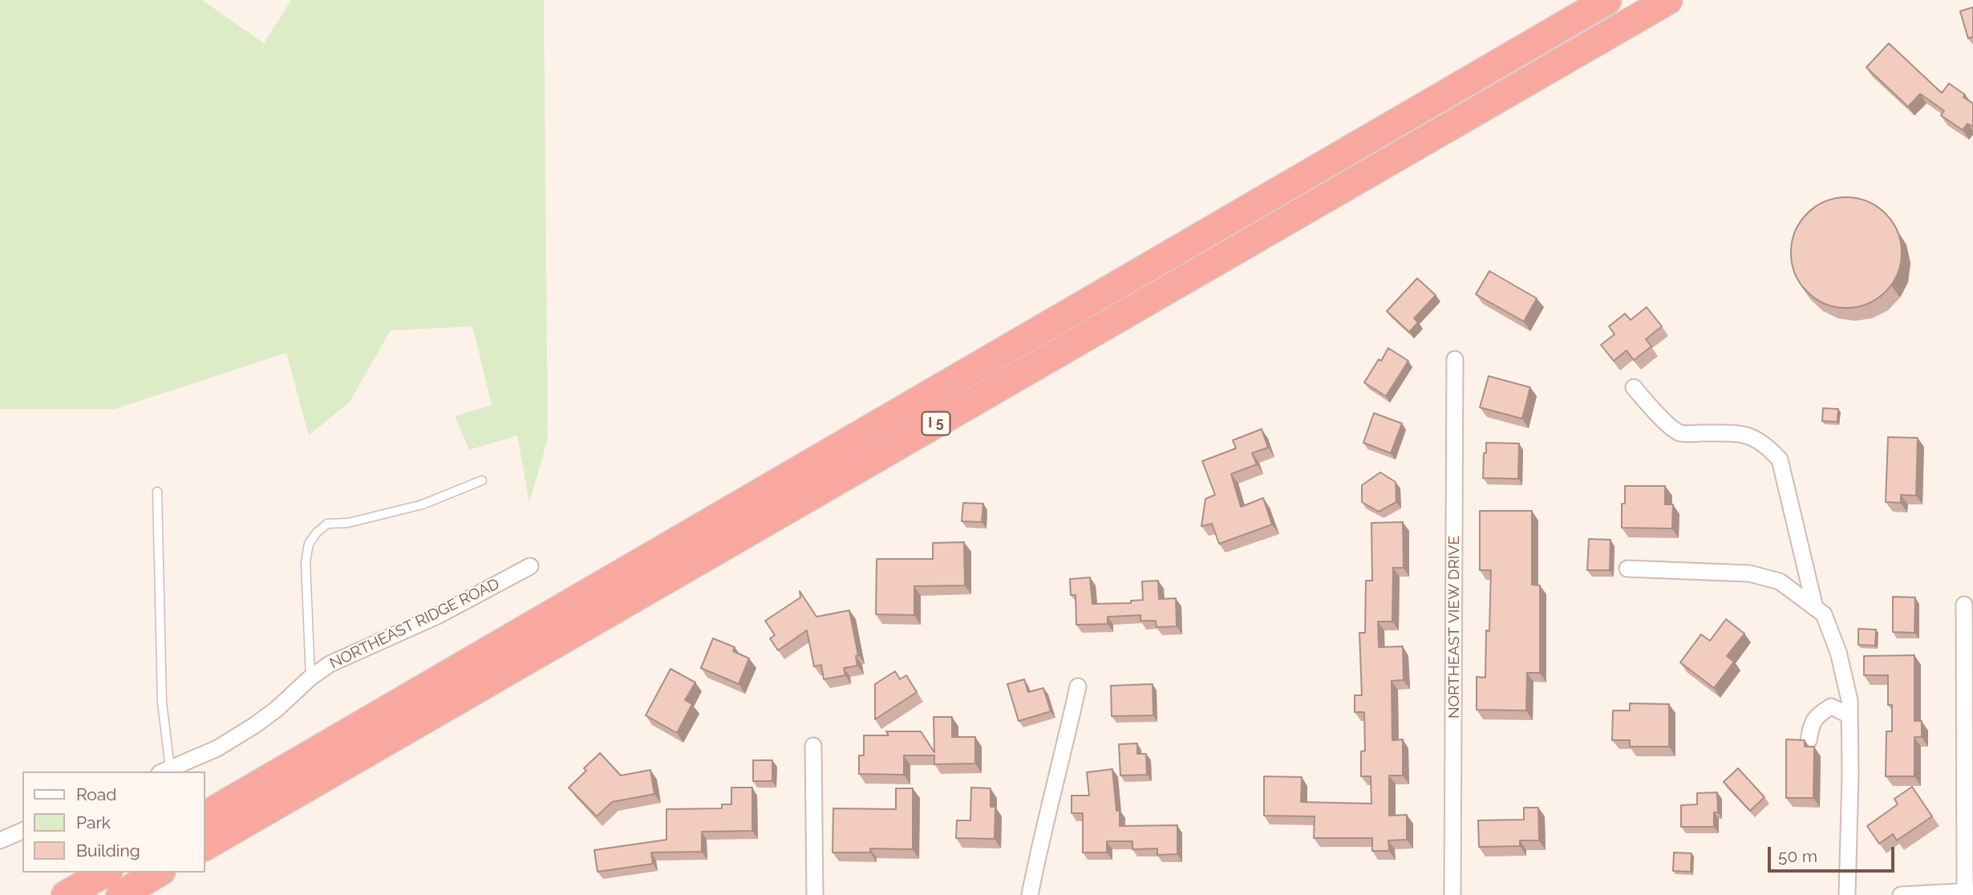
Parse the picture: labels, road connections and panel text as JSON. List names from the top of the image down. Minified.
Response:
{"streets":{"highway":["I 5"],"street":["NORTHEAST RIDGE ROAD","NORTHEAST VIEW DRIVE"]},"legend":["Road","Park","Building"],"scale_bar":"50 m"}
